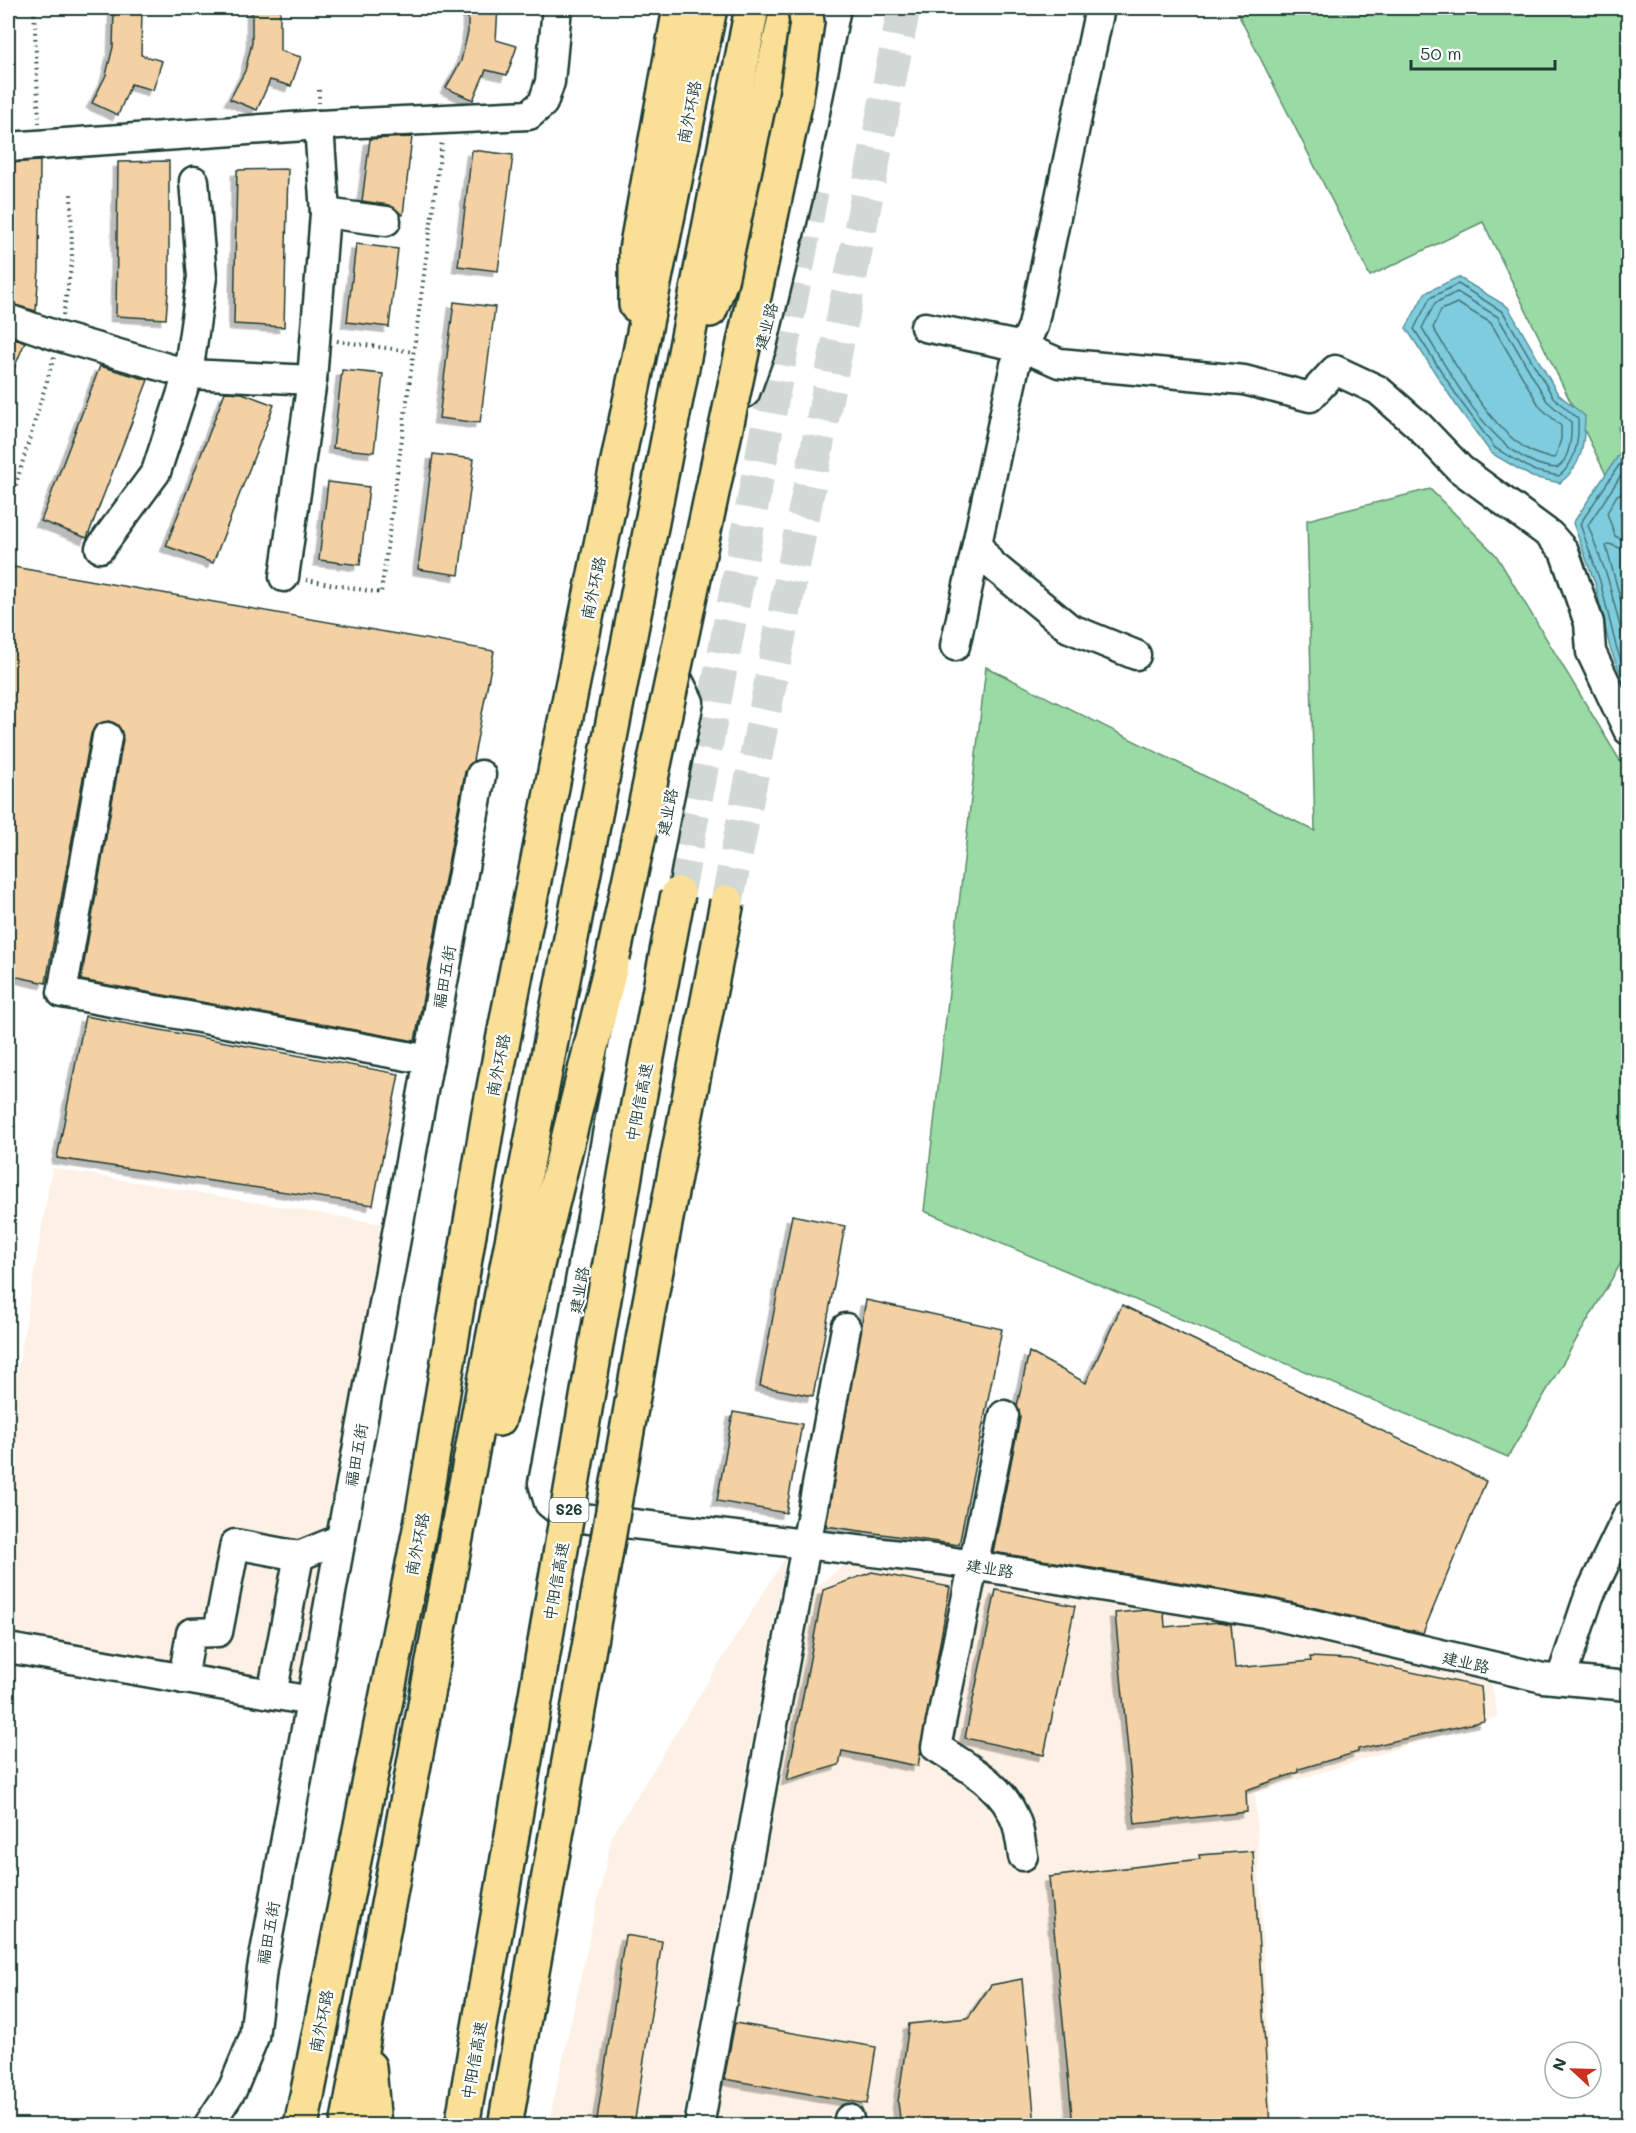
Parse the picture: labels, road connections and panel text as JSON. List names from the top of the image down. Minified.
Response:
{"streets":{"highway":["南外环路","中阳信高速","S26"],"street":["建业路","福田五街"]},"scale_bar":"50 m","north":"left"}
